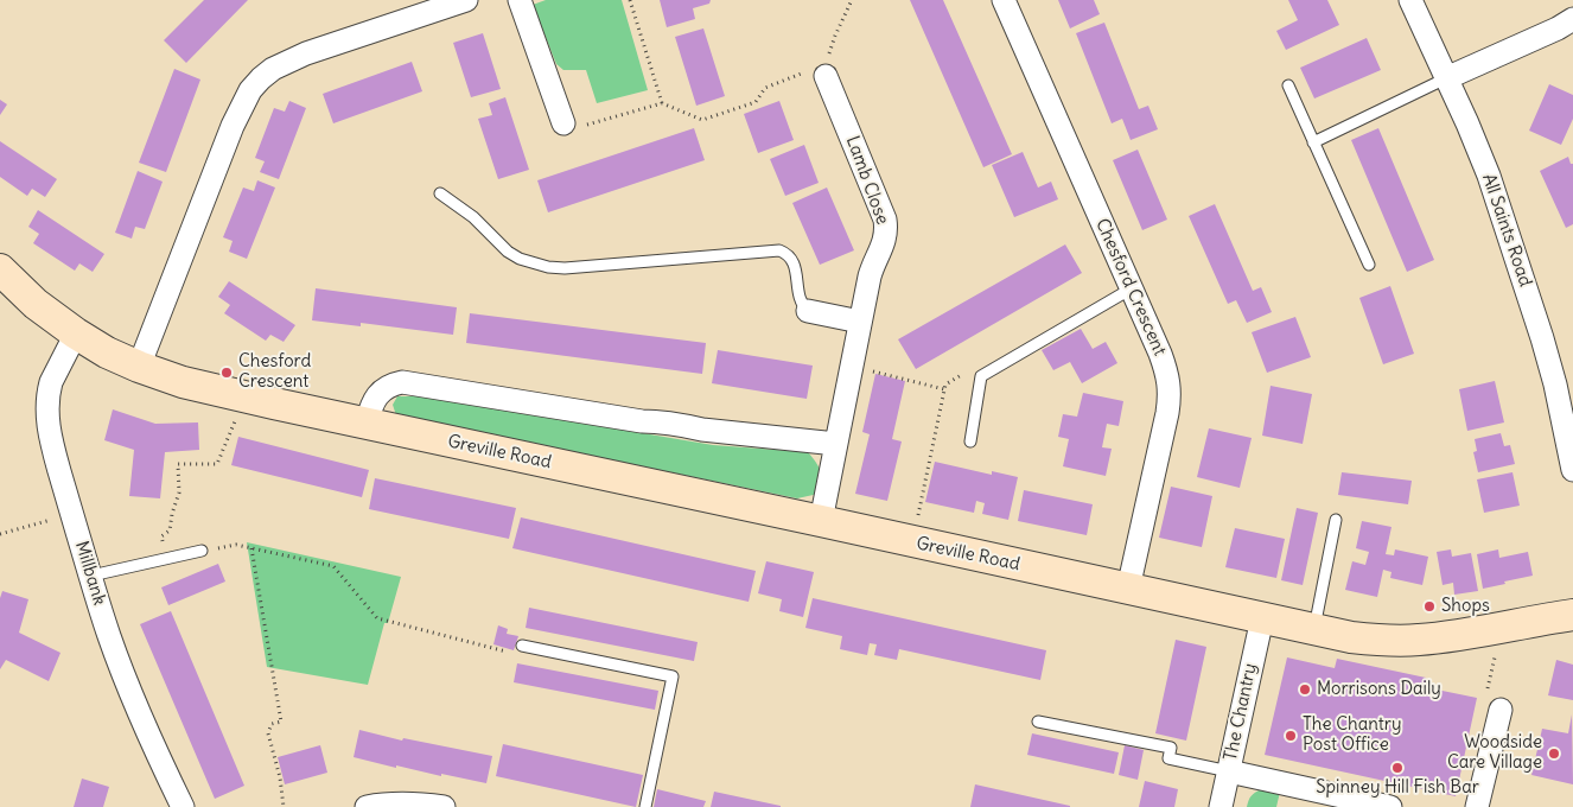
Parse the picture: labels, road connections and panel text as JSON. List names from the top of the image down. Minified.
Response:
{"streets":{"street":["Lamb Close","All Saints Road","Chesford Crescent","Greville Road","Millbank","The Chantry"]},"crossings":[["Lamb Close","Greville Road"],["Chesford Crescent","Greville Road"],["Greville Road","Millbank"],["Greville Road","The Chantry"]],"places":["Chesford Crescent","Shops","Morrisons Daily","The Chantry Post Office","Woodside Care Village","Spinney Hill Fish Bar"]}
